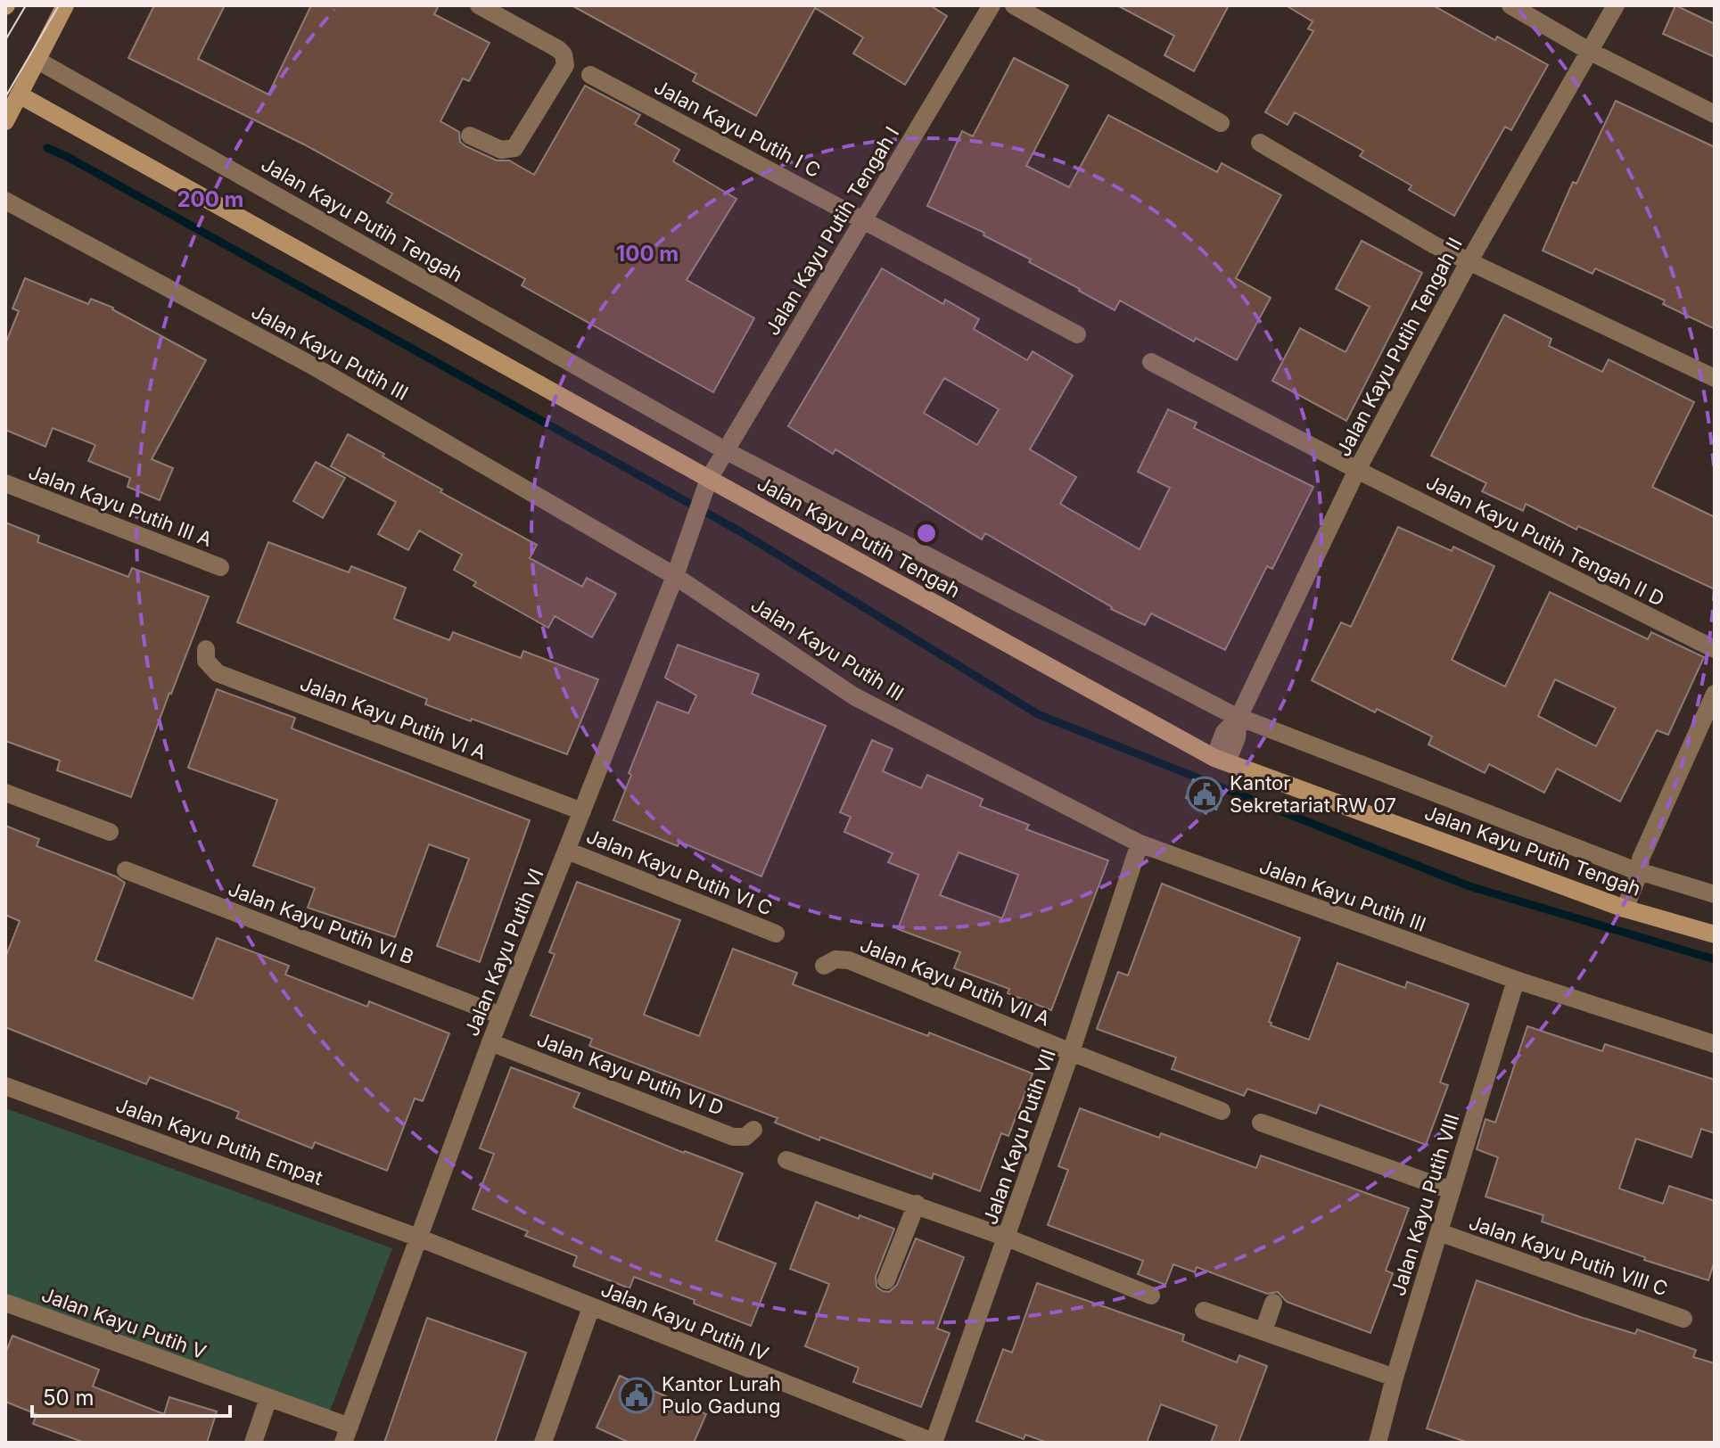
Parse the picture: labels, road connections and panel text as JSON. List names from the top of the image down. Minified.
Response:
{"streets":{"street":["Jalan Kayu Putih I C","Jalan Kayu Putih Tengah","Jalan Kayu Putih Tengah I","Jalan Kayu Putih Tengah II","Jalan Kayu Putih III","Jalan Kayu Putih III A","Jalan Kayu Putih Tengah II D","Jalan Kayu Putih VI A","Jalan Kayu Putih VI C","Jalan Kayu Putih VI B","Jalan Kayu Putih VI","Jalan Kayu Putih VII A","Jalan Kayu Putih VI D","Jalan Kayu Putih VII","Jalan Kayu Putih Empat","Jalan Kayu Putih VIII","Jalan Kayu Putih VIII C","Jalan Kayu Putih IV","Jalan Kayu Putih V"]},"crossings":[["Jalan Kayu Putih I C","Jalan Kayu Putih Tengah I"],["Jalan Kayu Putih Tengah","Jalan Kayu Putih Tengah I"],["Jalan Kayu Putih Tengah","Jalan Kayu Putih Tengah II"],["Jalan Kayu Putih Tengah","Jalan Kayu Putih VI"],["Jalan Kayu Putih Tengah I","Jalan Kayu Putih VI"],["Jalan Kayu Putih Tengah II","Jalan Kayu Putih Tengah II D"],["Jalan Kayu Putih III","Jalan Kayu Putih VI"],["Jalan Kayu Putih III","Jalan Kayu Putih VII"],["Jalan Kayu Putih III","Jalan Kayu Putih VIII"],["Jalan Kayu Putih VI A","Jalan Kayu Putih VI"],["Jalan Kayu Putih VI C","Jalan Kayu Putih VI"],["Jalan Kayu Putih VI B","Jalan Kayu Putih VI"],["Jalan Kayu Putih VI","Jalan Kayu Putih VI D"],["Jalan Kayu Putih VI","Jalan Kayu Putih Empat"],["Jalan Kayu Putih VI","Jalan Kayu Putih IV"],["Jalan Kayu Putih VI","Jalan Kayu Putih V"],["Jalan Kayu Putih VII A","Jalan Kayu Putih VII"],["Jalan Kayu Putih VII","Jalan Kayu Putih IV"],["Jalan Kayu Putih Empat","Jalan Kayu Putih IV"],["Jalan Kayu Putih VIII","Jalan Kayu Putih VIII C"]],"places":{"public building":["Kantor Sekretariat RW 07","Kantor Lurah Pulo Gadung"]},"scale_bar":"50 m","rings":["200 m","100 m"]}
